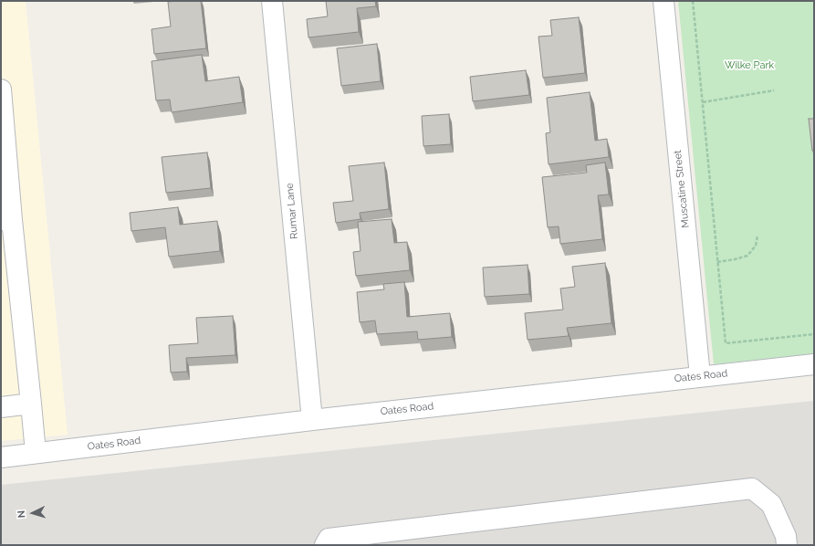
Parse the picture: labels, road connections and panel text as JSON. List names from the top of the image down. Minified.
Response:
{"streets":{"street":["Muscatine Street","Rumar Lane","Oates Road"]},"crossings":[["Muscatine Street","Oates Road"],["Rumar Lane","Oates Road"]],"parks":["Wilke Park"],"north":"left"}
